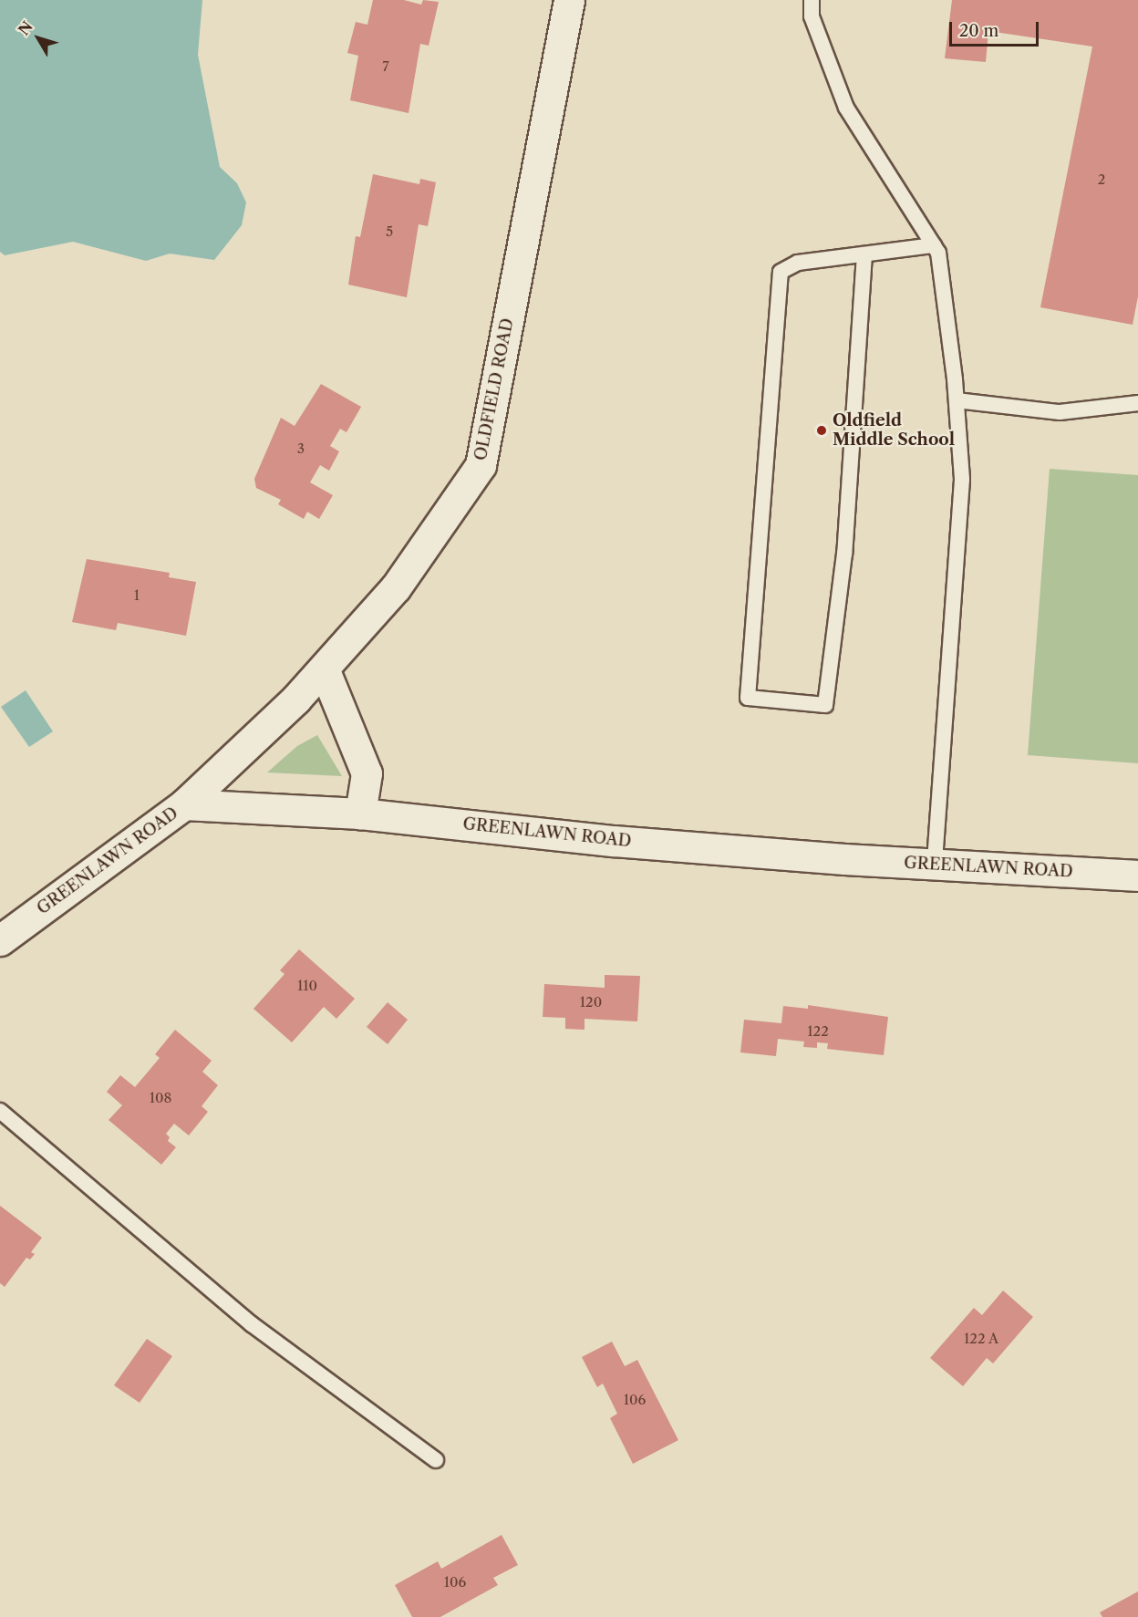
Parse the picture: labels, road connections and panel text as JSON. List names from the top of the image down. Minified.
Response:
{"streets":{"main road":["OLDFIELD ROAD","GREENLAWN ROAD"]},"crossings":[["OLDFIELD ROAD","GREENLAWN ROAD"]],"places":["Oldfield Middle School"],"house_numbers":["7","2","5","3","1","110","120","122","108","122 A","106","106"],"scale_bar":"20 m","north":"top left"}
